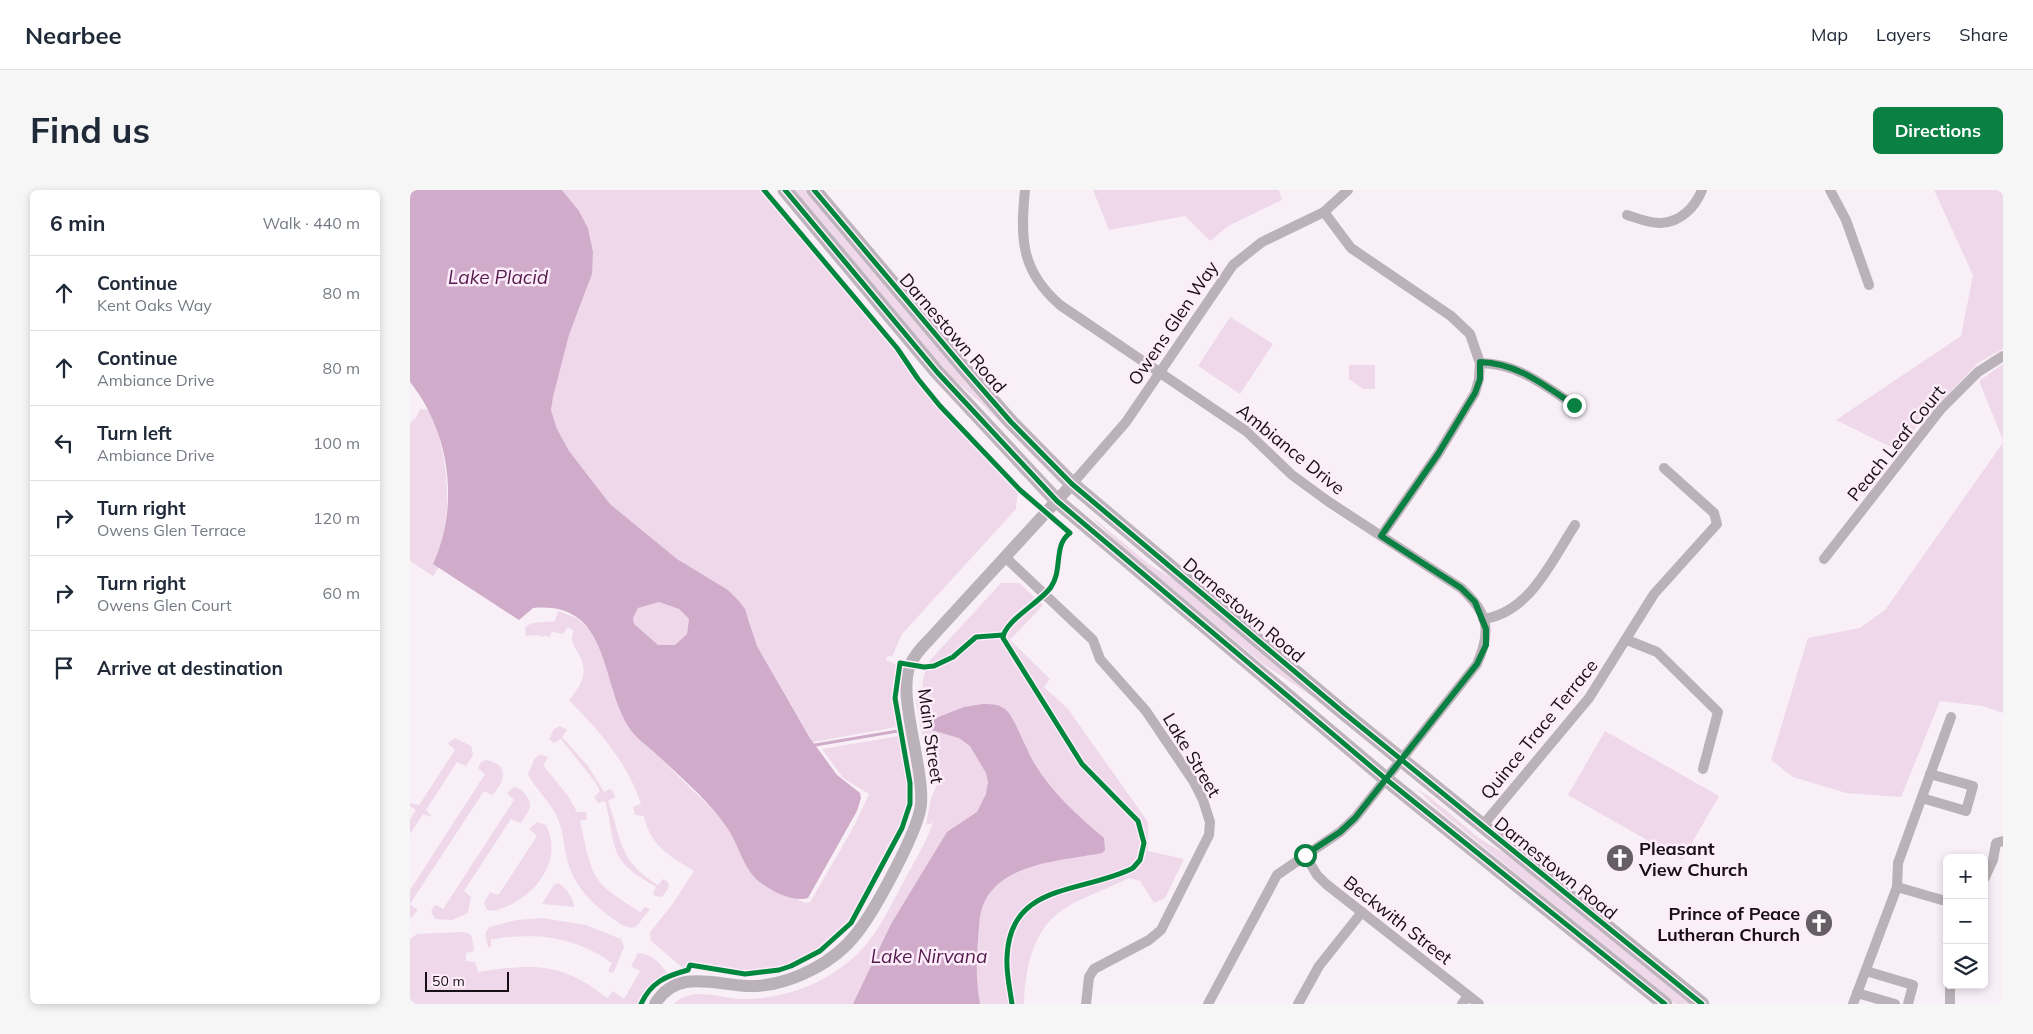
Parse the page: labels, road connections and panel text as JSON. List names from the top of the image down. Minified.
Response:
{"streets":{"main road":["Darnestown Road"],"street":["Owens Glen Way","Peach Leaf Court","Ambiance Drive","Quince Trace Terrace","Main Street","Lake Street","Beckwith Street"]},"crossings":[["Owens Glen Way","Darnestown Road"],["Owens Glen Way","Ambiance Drive"],["Owens Glen Way","Main Street"],["Darnestown Road","Ambiance Drive"],["Darnestown Road","Quince Trace Terrace"],["Darnestown Road","Main Street"],["Ambiance Drive","Beckwith Street"],["Main Street","Lake Street"]],"water":["Lake Placid","Lake Nirvana"],"places":{"church":["Pleasant View Church","Prince of Peace Lutheran Church"]},"scale_bar":"50 m","page":{"header":"Nearbee","nav":["Map","Layers","Share"],"buttons":"Directions","title":"Find us","heading":["6 min","Walk · 440 m"],"list":[["Continue","Kent Oaks Way","80 m"],["Continue","Ambiance Drive","80 m"],["Turn left","Ambiance Drive","100 m"],["Turn right","Owens Glen Terrace","120 m"],["Turn right","Owens Glen Court","60 m"],"Arrive at destination"],"map_buttons":["+","−"],"scale":"50 m"}}
